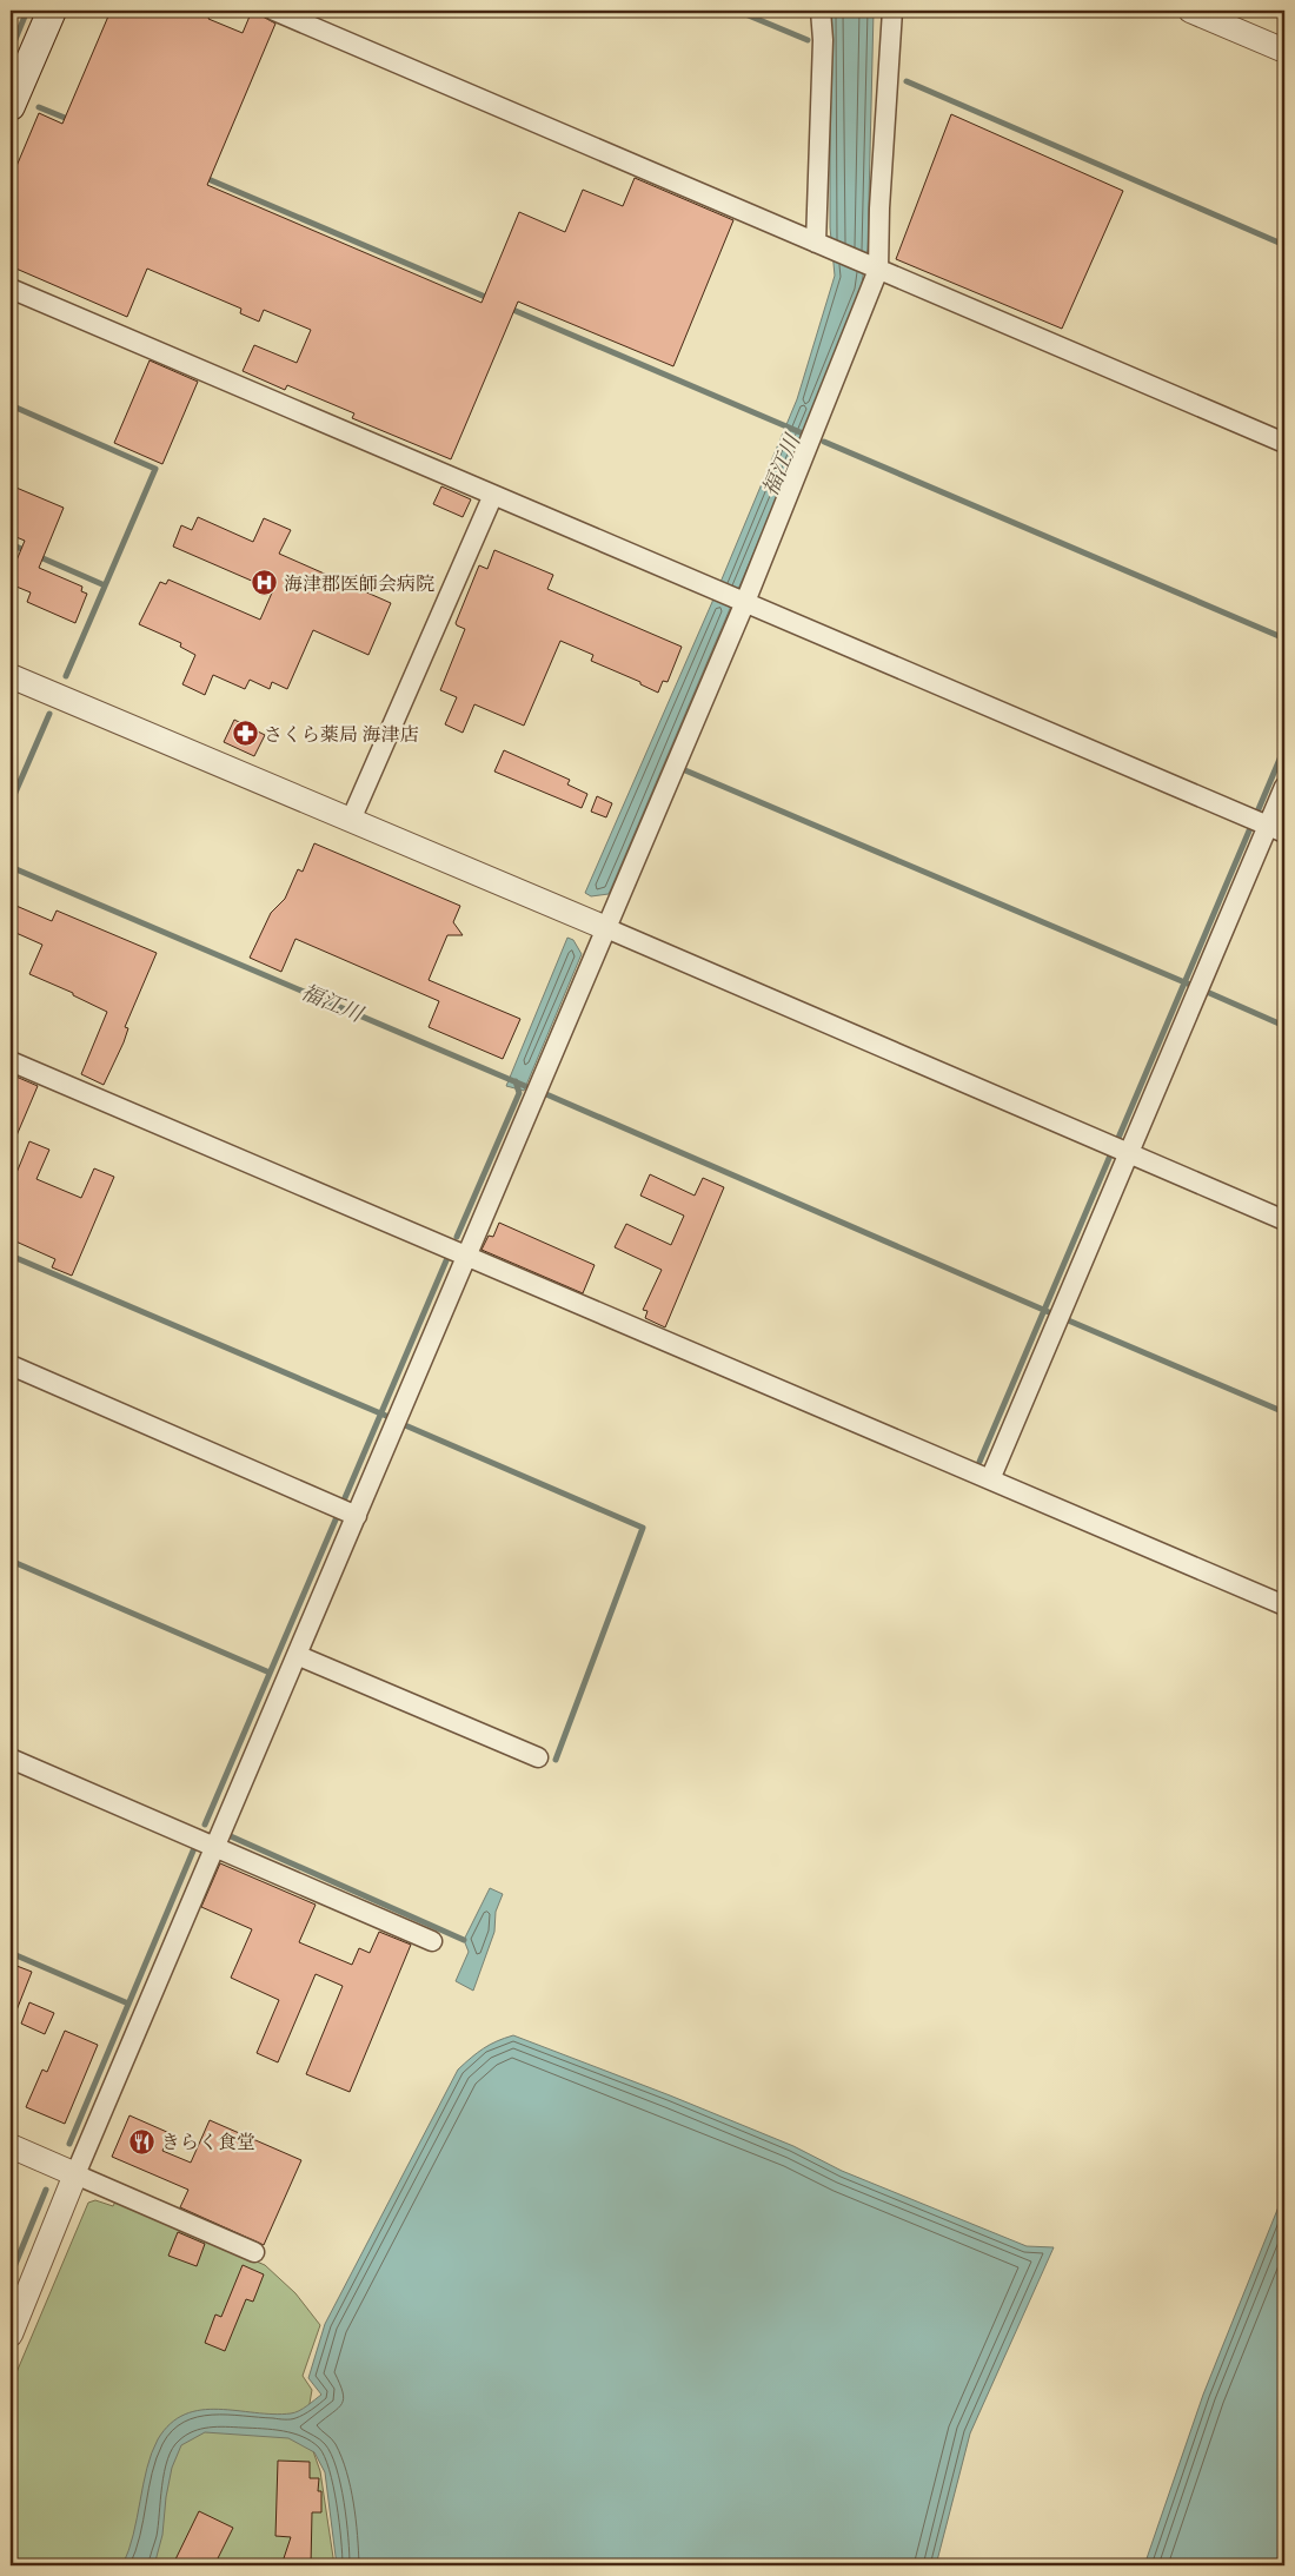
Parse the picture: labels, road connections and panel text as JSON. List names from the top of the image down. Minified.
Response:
{"water":["福江川"],"places":{"hospital":["海津郡医師会病院"],"pharmacy":["さくら薬局 海津店"],"restaurant":["きらく食堂"]}}
